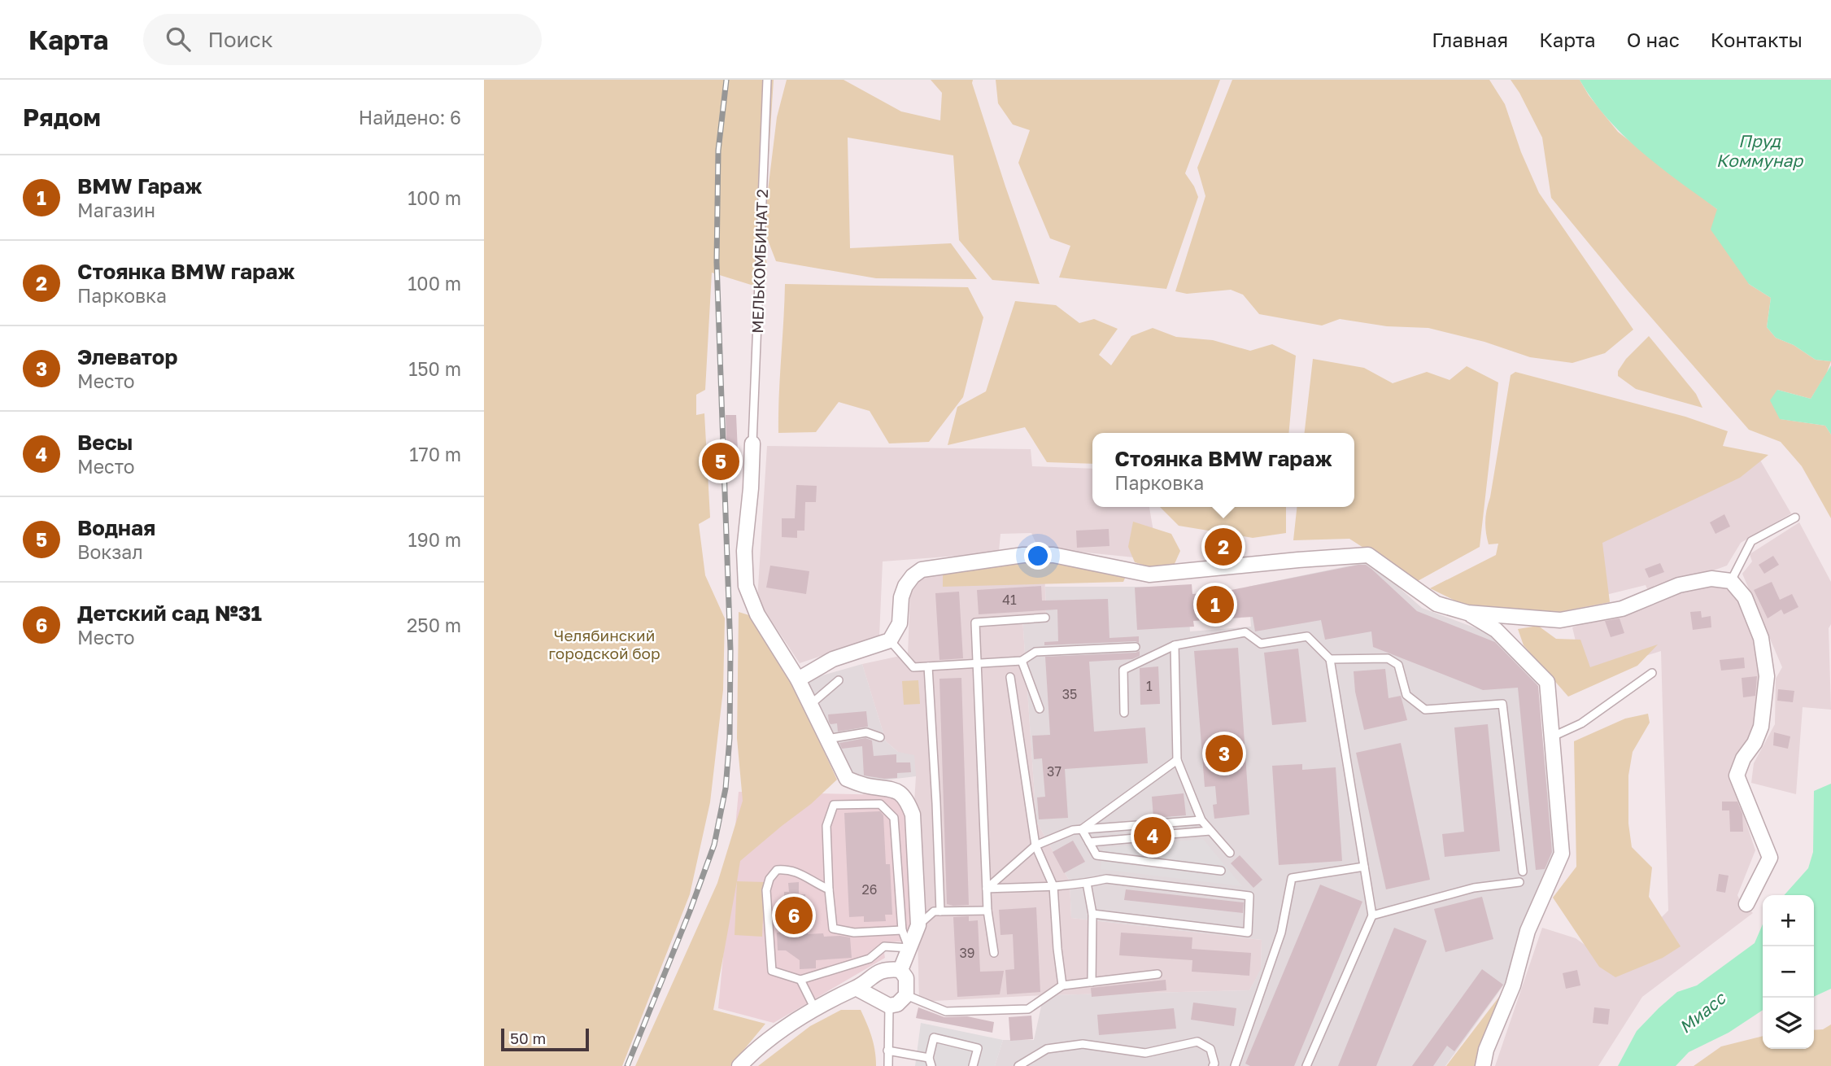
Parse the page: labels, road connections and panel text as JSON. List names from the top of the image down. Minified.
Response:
{"streets":{"lane":["МЕЛЬКОМБИНАТ 2"]},"water":["Пруд Коммунар","Миасс"],"parks":["Челябинский городской бор"],"house_numbers":["41","1","35","37","26","39"],"scale_bar":"50 m","page":{"header":"Карта","search":"Поиск","nav":["Главная","Карта","О нас","Контакты"],"heading":["Рядом","Найдено: 6"],"list":[{"mark":"1","name":"BMW Гараж","note":"Магазин","value":"100 m"},{"mark":"2","name":"Стоянка BMW гараж","note":"Парковка","value":"100 m"},{"mark":"3","name":"Элеватор","note":"Место","value":"150 m"},{"mark":"4","name":"Весы","note":"Место","value":"170 m"},{"mark":"5","name":"Водная","note":"Вокзал","value":"190 m"},{"mark":"6","name":"Детский сад №31","note":"Место","value":"250 m"}],"popup":["Стоянка BMW гараж","Парковка"],"pins":["5","2","1","3","4","6"],"map_buttons":["+","−"],"scale":"50 m"}}
